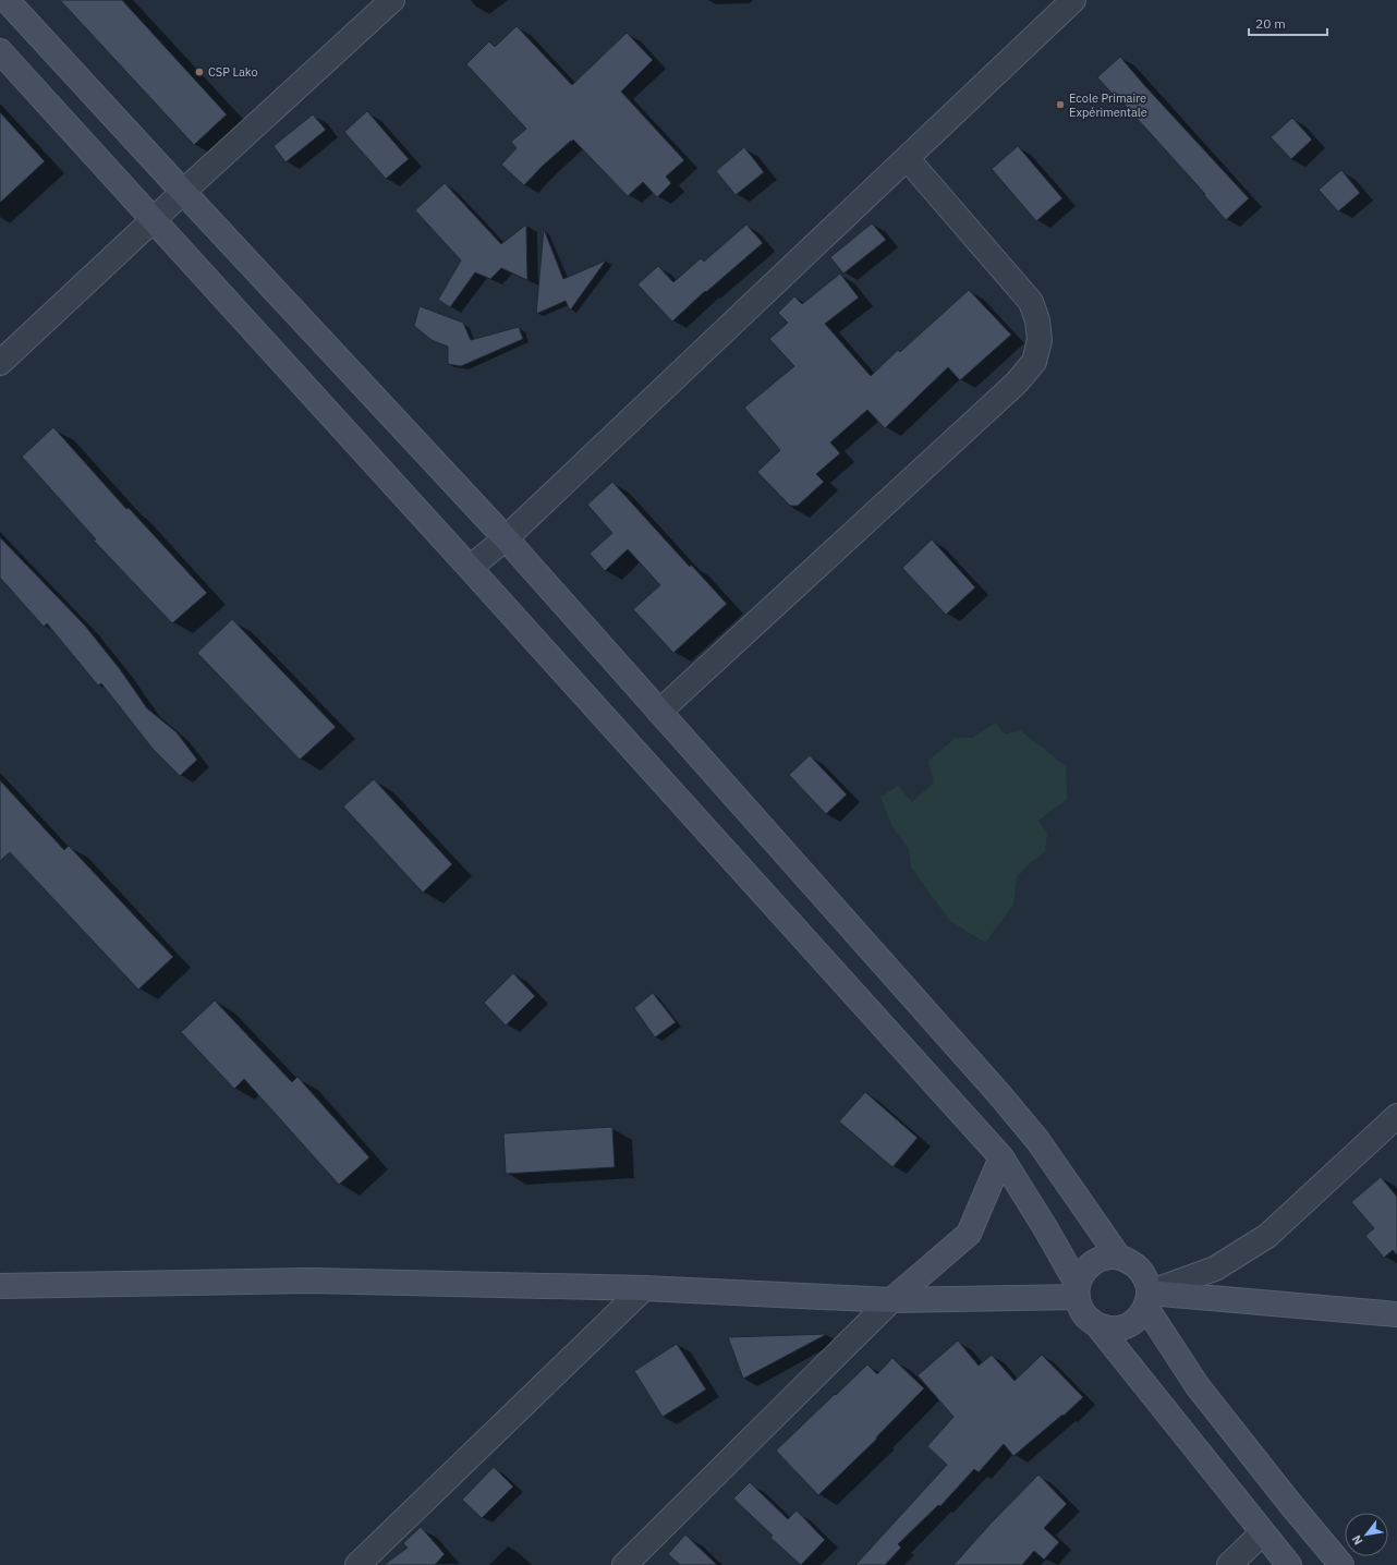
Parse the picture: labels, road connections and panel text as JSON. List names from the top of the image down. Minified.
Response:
{"places":["CSP Lako","Ecole Primaire Expérimentale"],"scale_bar":"20 m","north":"bottom left"}
